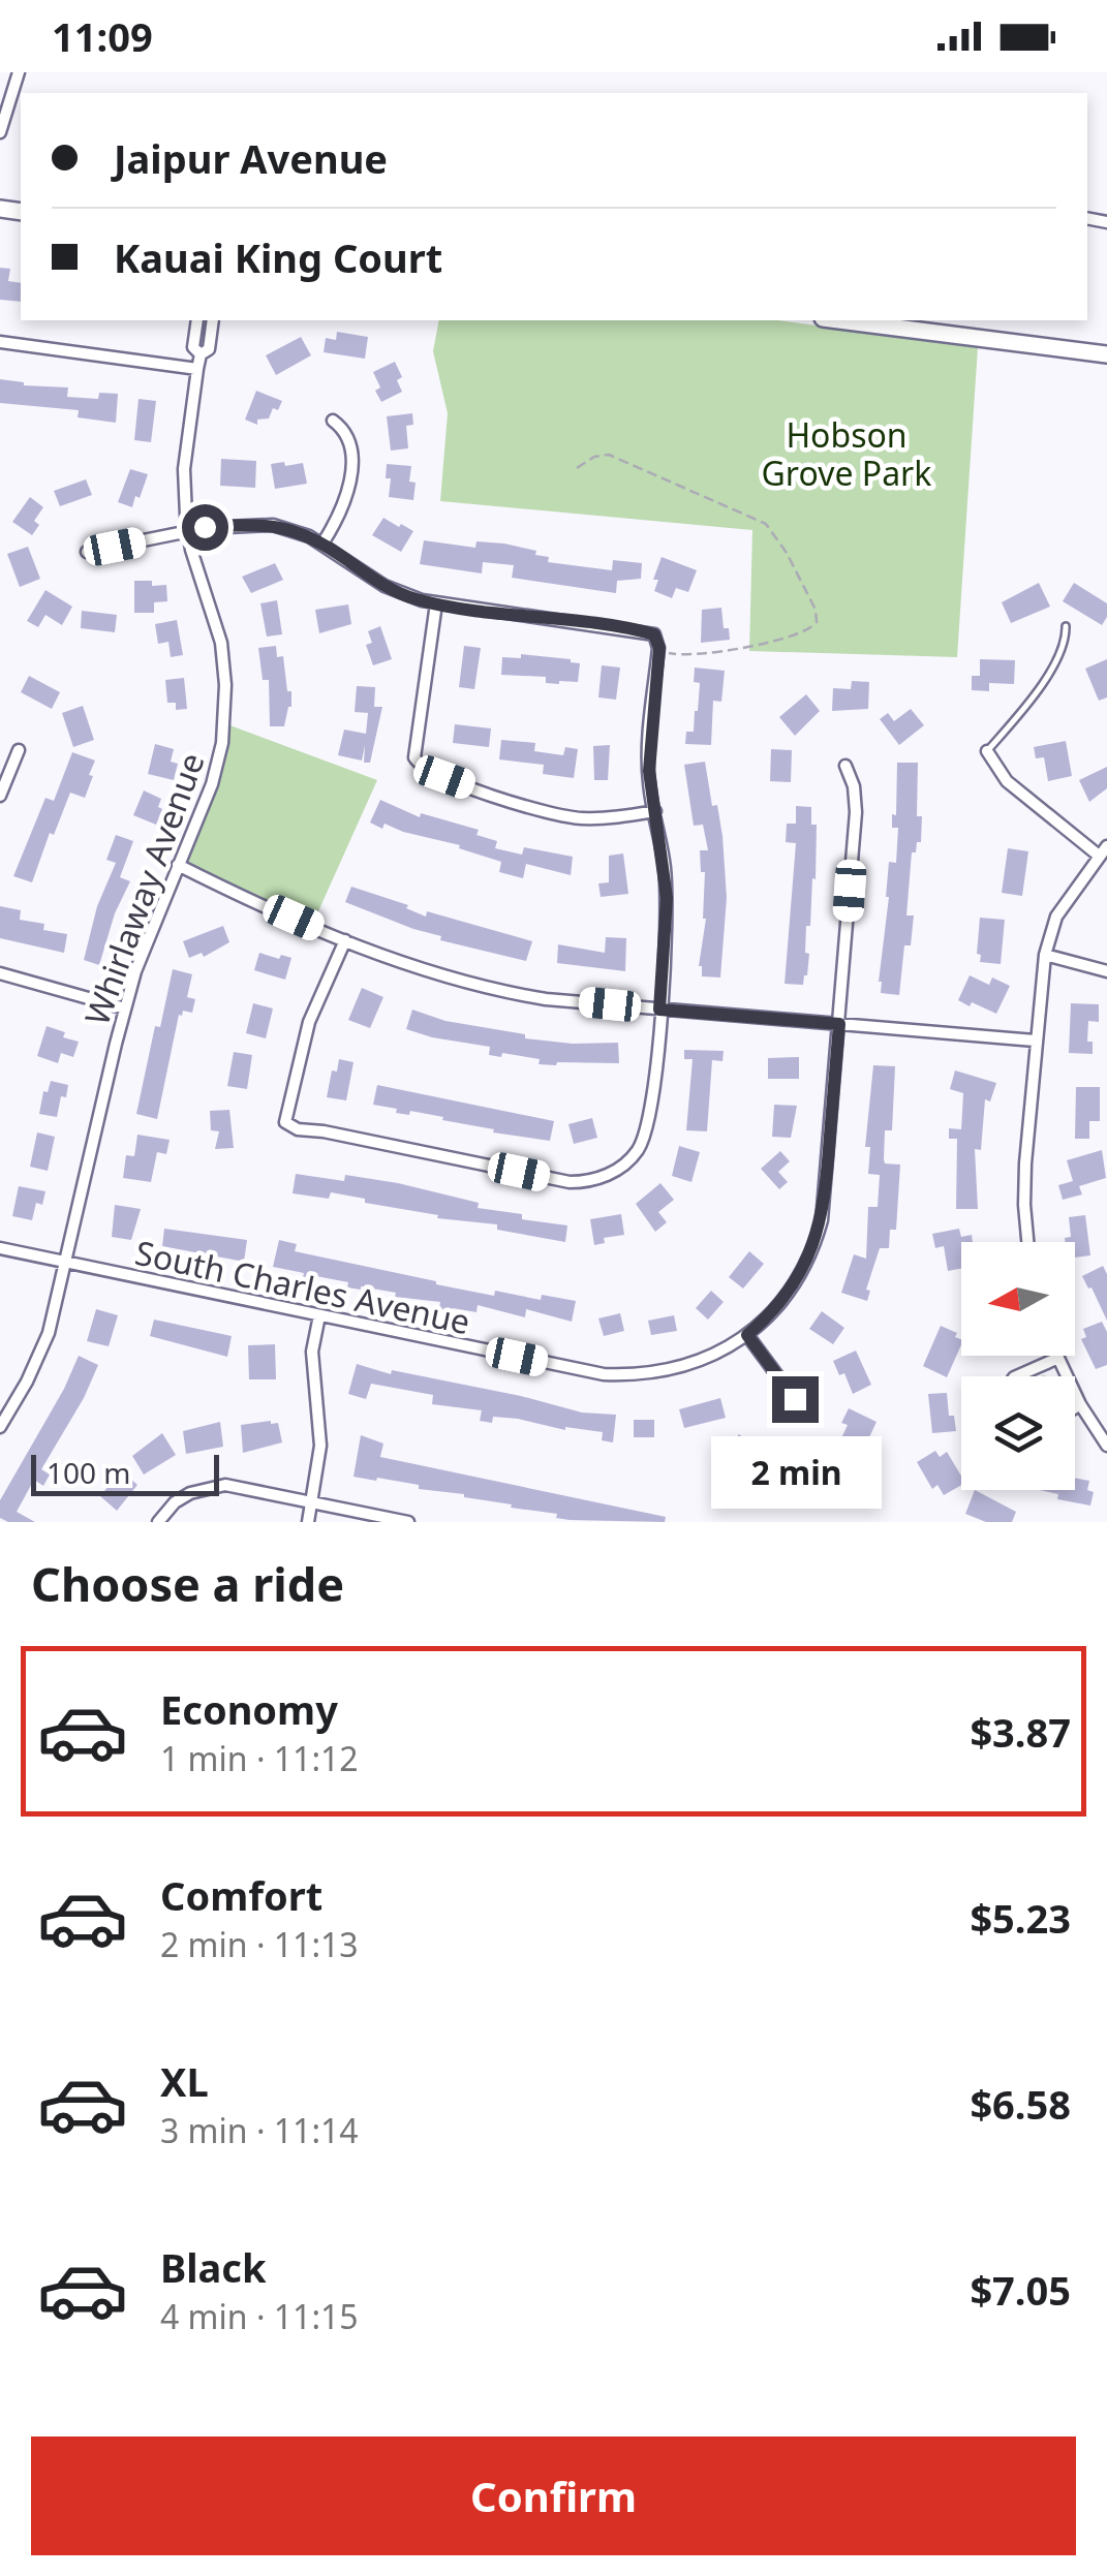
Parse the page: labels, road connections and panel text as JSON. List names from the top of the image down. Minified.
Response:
{"streets":{"street":["Whirlaway Avenue","South Charles Avenue"]},"crossings":[["Whirlaway Avenue","South Charles Avenue"]],"parks":["Hobson Grove Park"],"scale_bar":"100 m","north":"left","page":{"status":"11:09","banner":["Jaipur Avenue","Kauai King Court"],"bubble":"2 min","scale":"100 m","heading":"Choose a ride","list":[{"name":"Economy","note":"1 min · 11:12","value":"$3.87"},{"name":"Comfort","note":"2 min · 11:13","value":"$5.23"},{"name":"XL","note":"3 min · 11:14","value":"$6.58"},{"name":"Black","note":"4 min · 11:15","value":"$7.05"}],"buttons":"Confirm"}}
